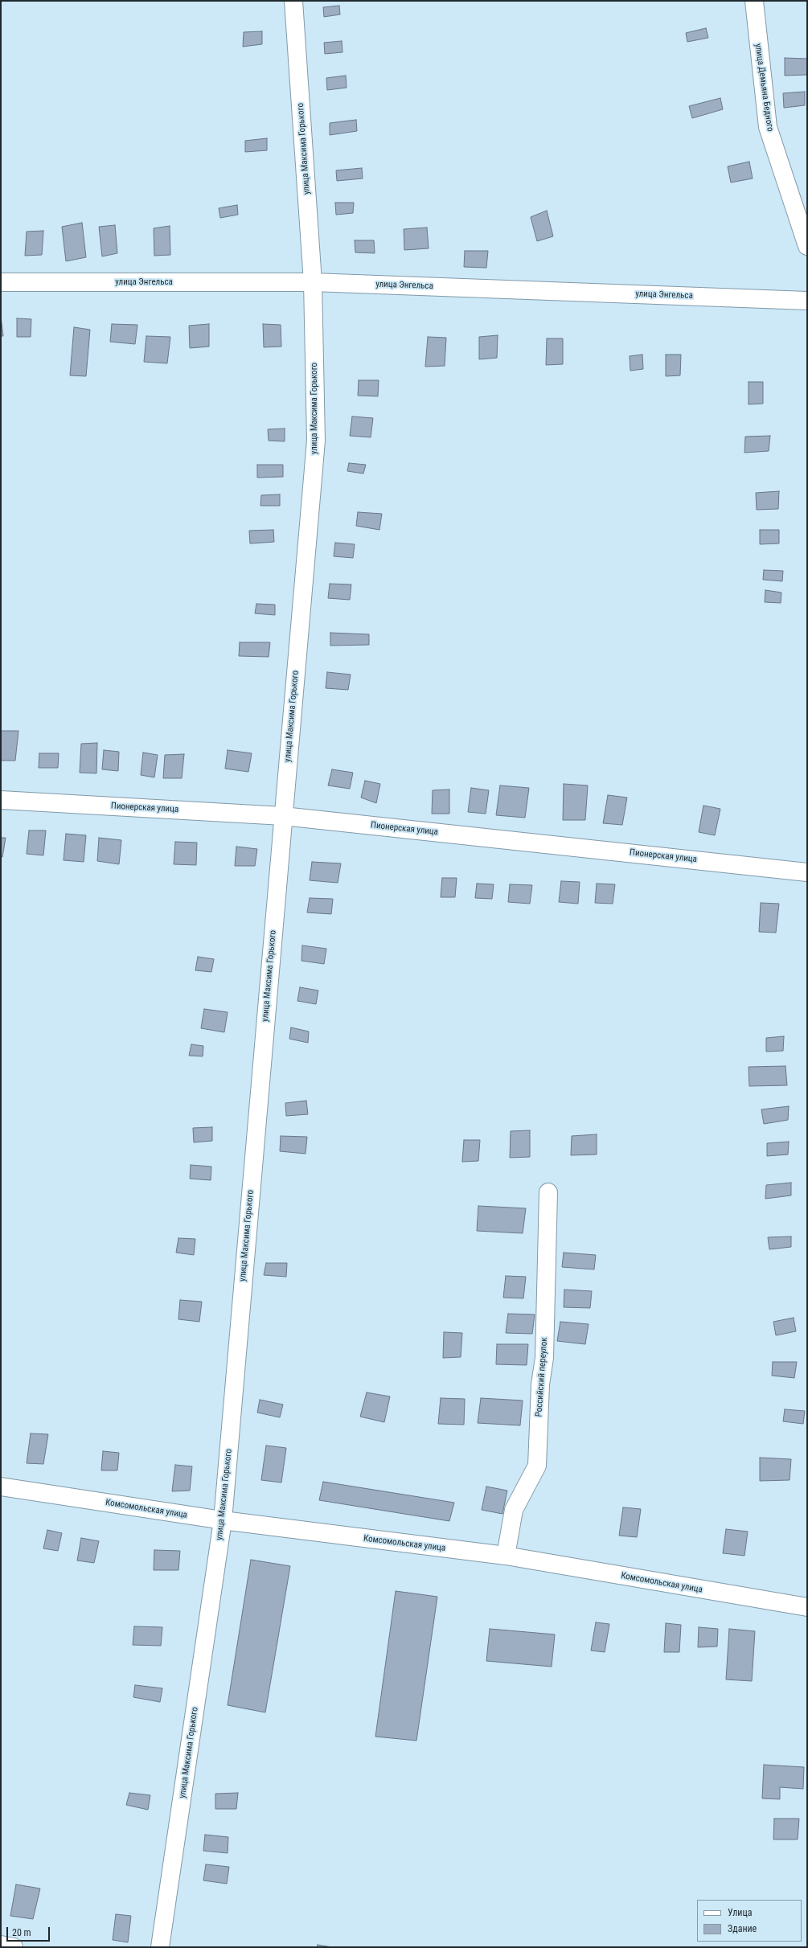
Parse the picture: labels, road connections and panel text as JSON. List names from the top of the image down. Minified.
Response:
{"streets":{"street":["улица Демьяна Бедного","улица Максима Горького","улица Энгельса","Пионерская улица","Российский переулок","Комсомольская улица"]},"crossings":[["улица Максима Горького","улица Энгельса"],["улица Максима Горького","Пионерская улица"],["улица Максима Горького","Комсомольская улица"],["Российский переулок","Комсомольская улица"]],"legend":["Улица","Здание"],"scale_bar":"20 m"}
